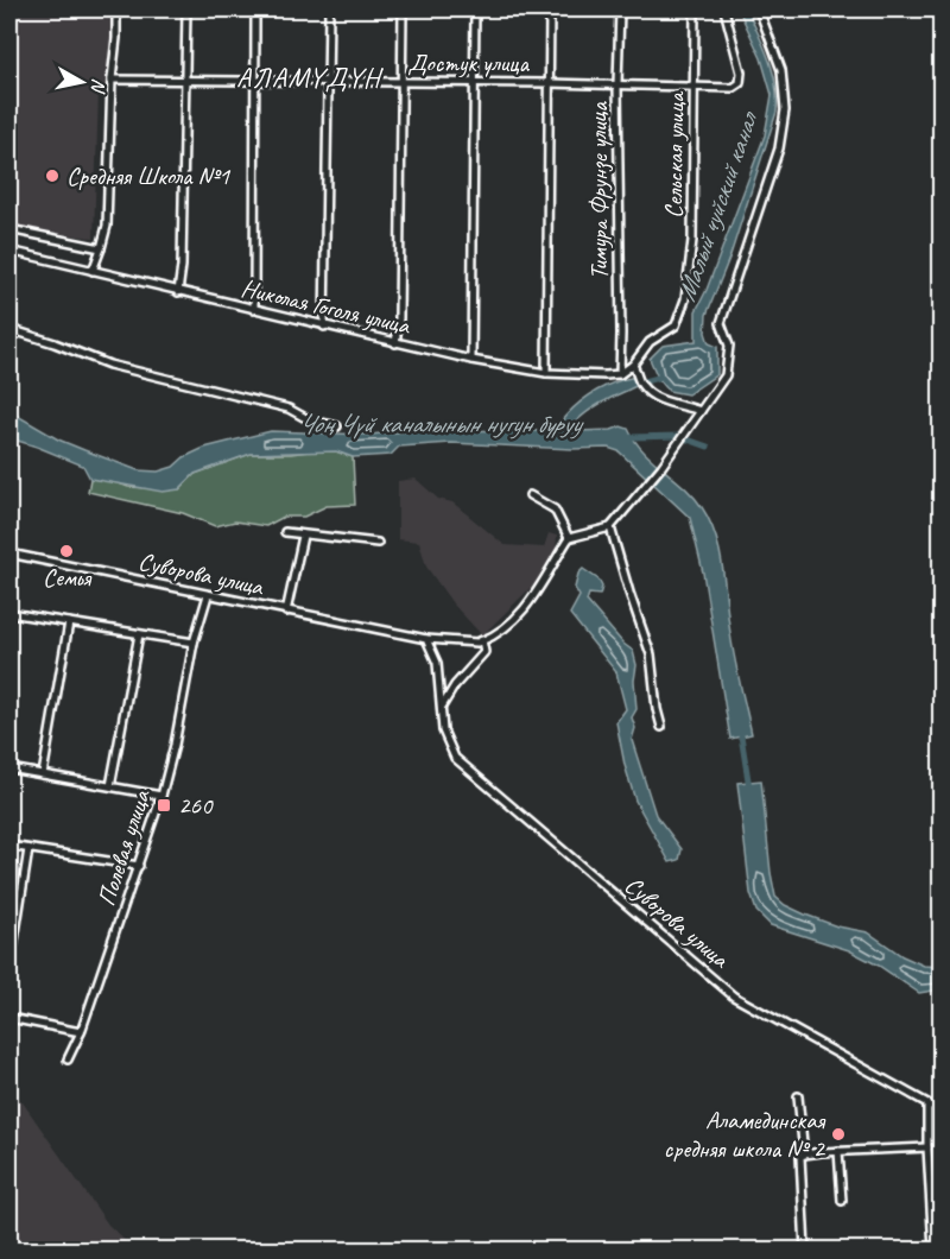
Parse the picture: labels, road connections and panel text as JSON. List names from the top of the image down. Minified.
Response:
{"streets":{"street":["Достук улица","Сельская улица","Тимура Фрунзе улица","Николая Гоголя улица","Суворова улица","Полевая улица"]},"crossings":[["Достук улица","Сельская улица"],["Достук улица","Тимура Фрунзе улица"],["Тимура Фрунзе улица","Николая Гоголя улица"],["Суворова улица","Полевая улица"]],"districts":["АЛАМҮДҮН"],"water":["Малый чуйский канал","Чоң Чүй каналынын нугун буруу"],"places":{"other":["Средняя Школа №1","Семья","Аламединская средняя школа № 2"],"transit":["260"]},"north":"right"}
